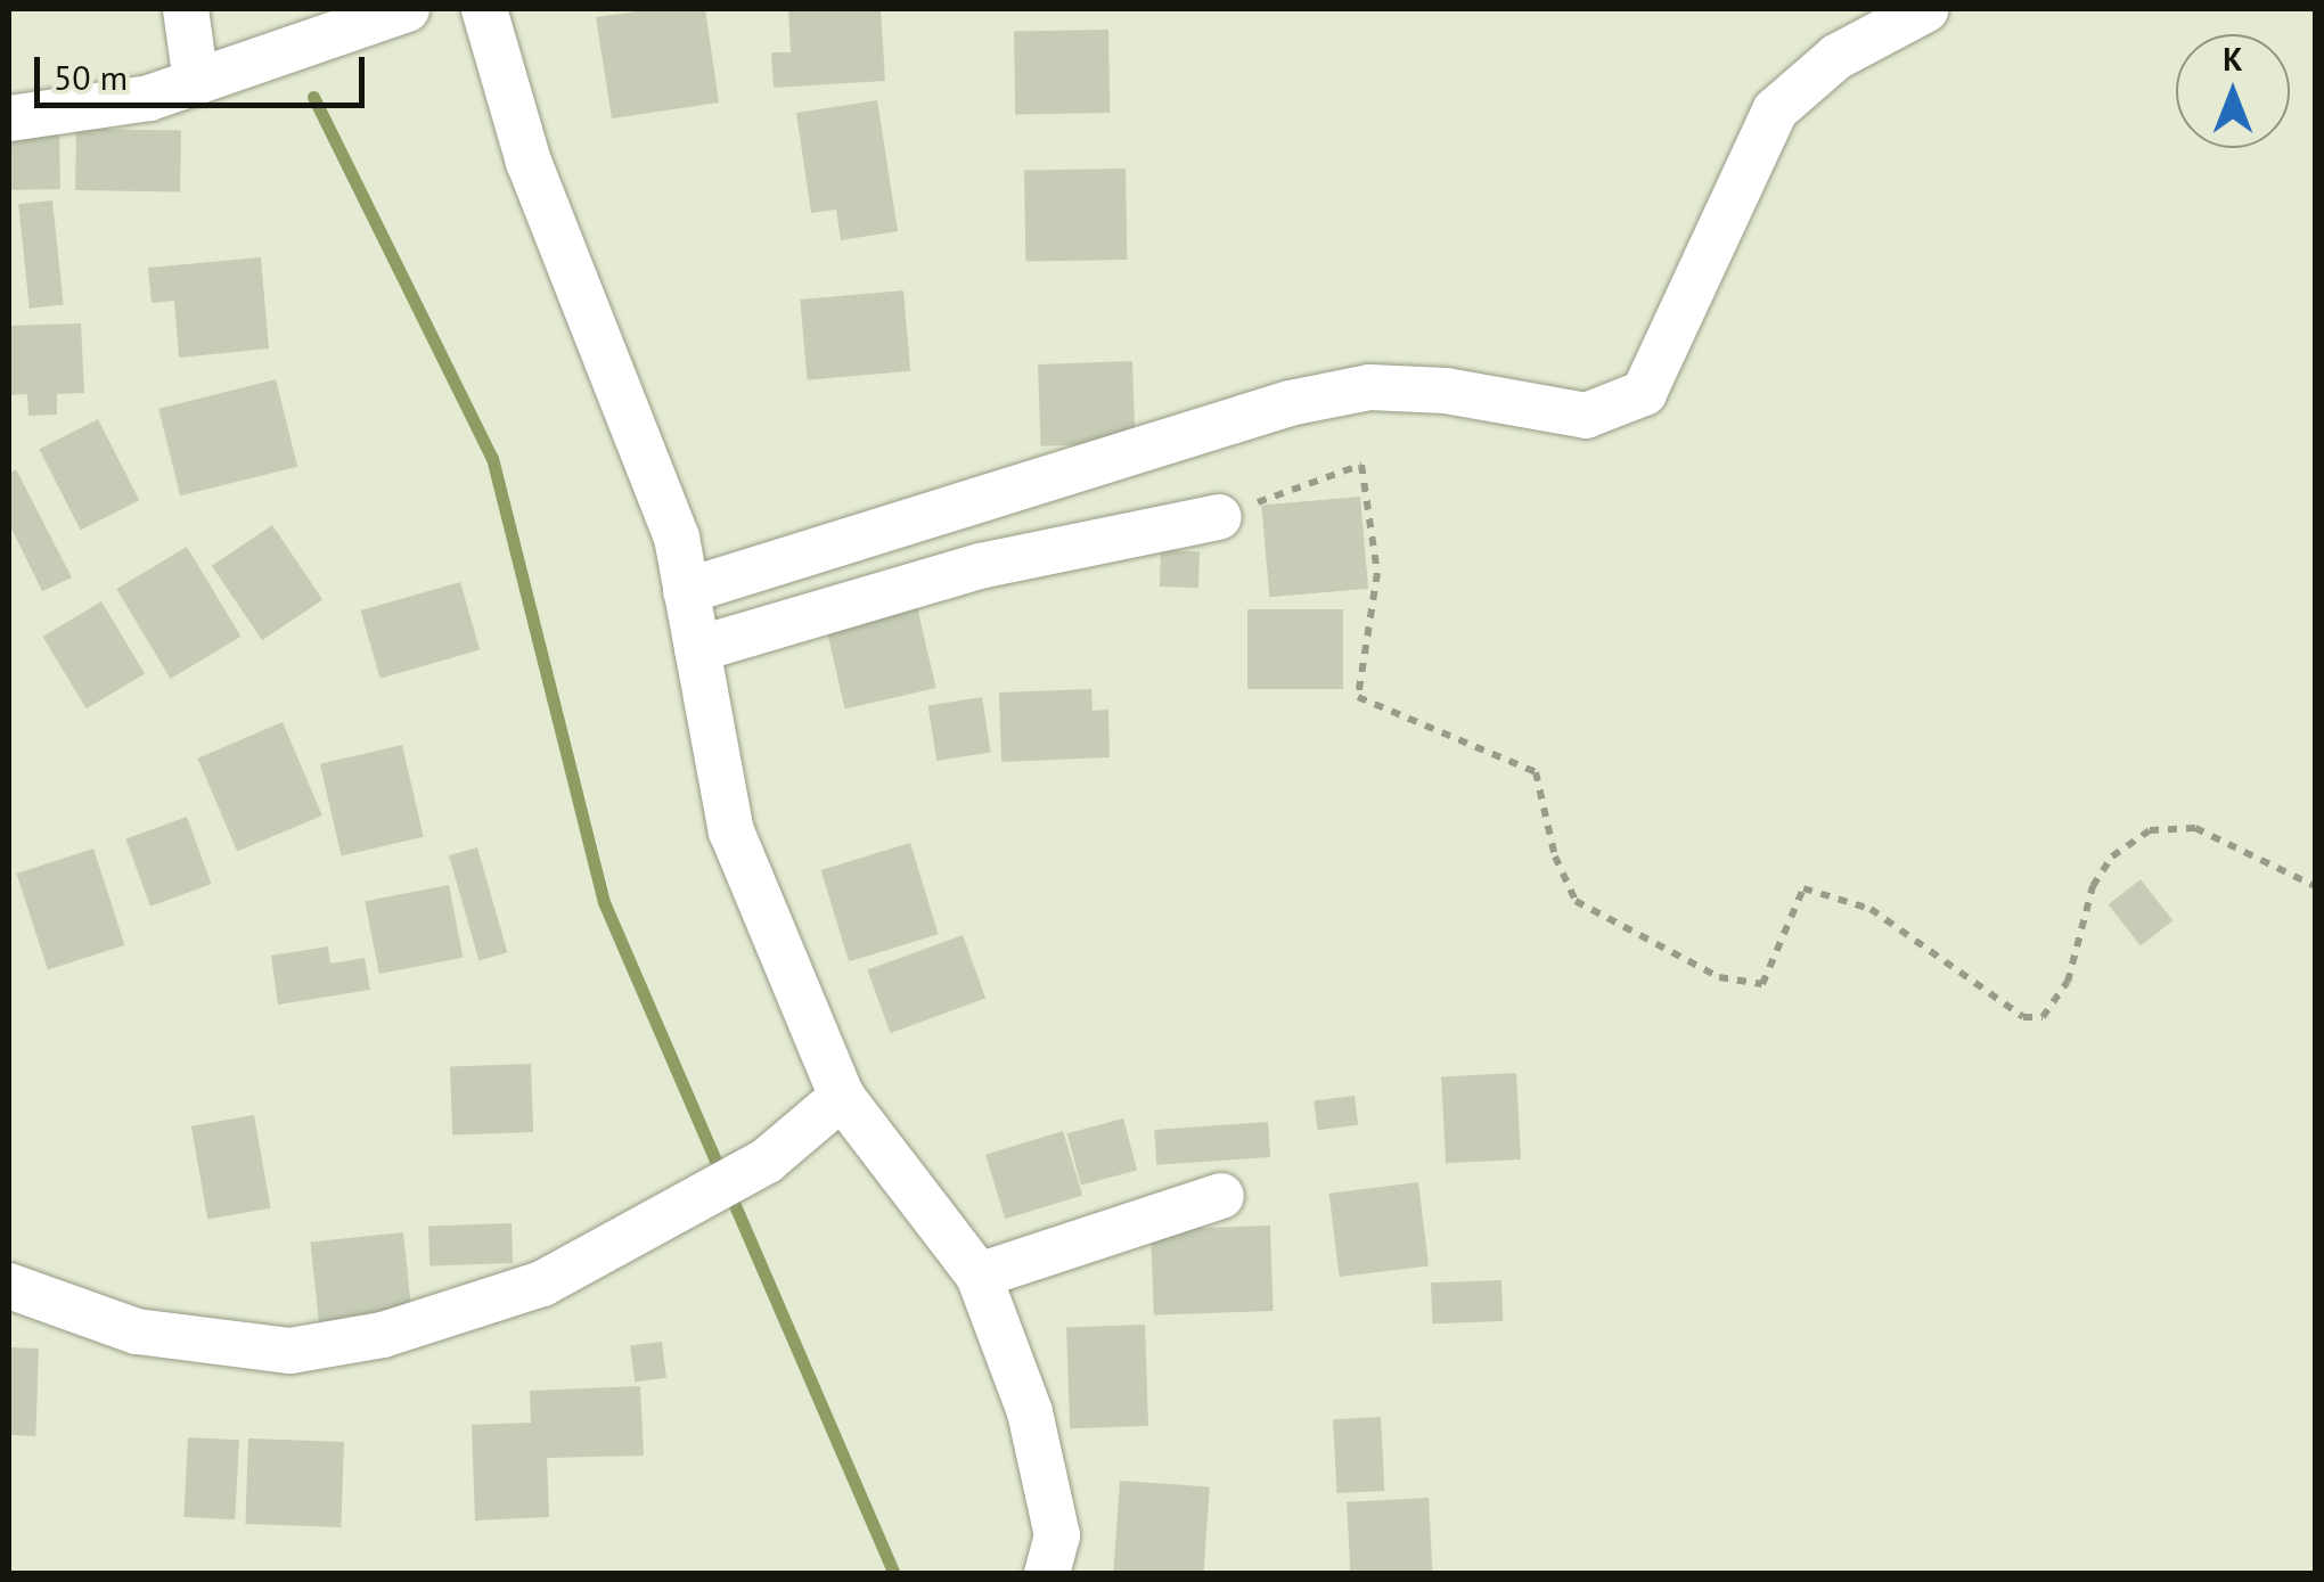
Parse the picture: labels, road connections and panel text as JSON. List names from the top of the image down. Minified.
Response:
{"scale_bar":"50 m","north":"top"}
